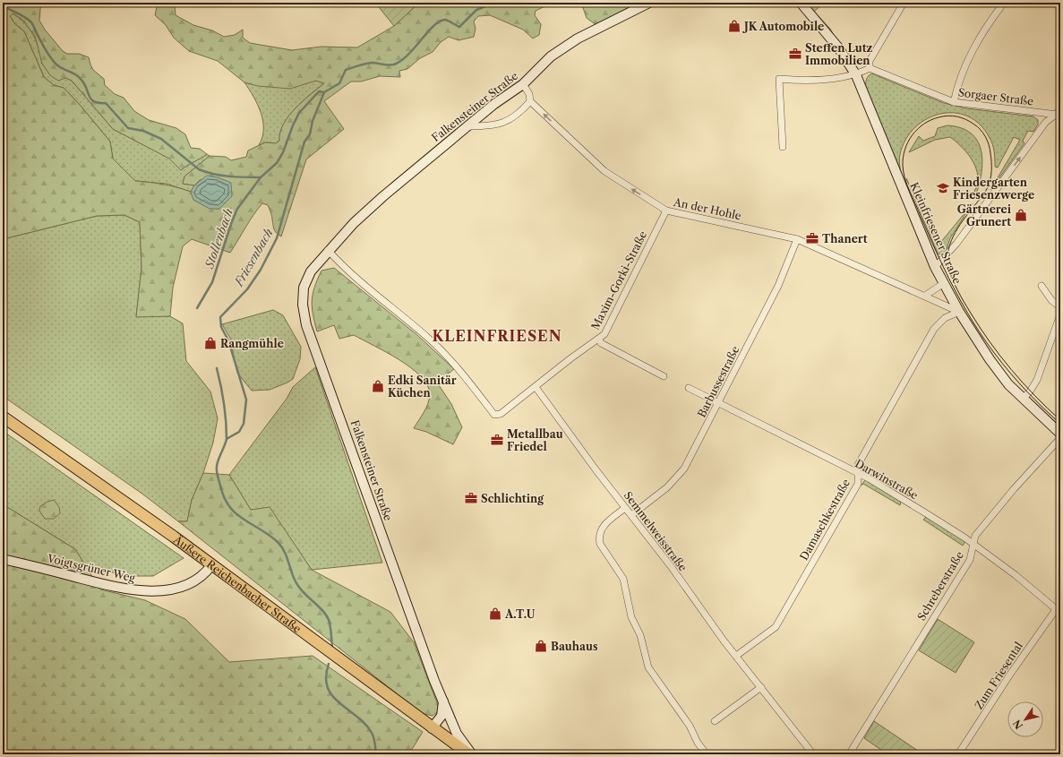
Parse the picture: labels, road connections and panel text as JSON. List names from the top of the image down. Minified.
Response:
{"streets":{"main road":["Falkensteiner Straße","Kleinfriesener Straße","Voigtsgrüner Weg","Äußere Reichenbacher Straße"],"street":["Sorgaer Straße","An der Hohle","Maxim-Gorki-Straße","Barbussestraße","Darwinstraße","Damaschkestraße","Semmelweisstraße","Schreberstraße","Zum Friesental"]},"crossings":[["Falkensteiner Straße","An der Hohle"],["Falkensteiner Straße","Maxim-Gorki-Straße"],["An der Hohle","Kleinfriesener Straße"],["An der Hohle","Maxim-Gorki-Straße"],["An der Hohle","Barbussestraße"],["An der Hohle","Damaschkestraße"],["Kleinfriesener Straße","Damaschkestraße"],["Maxim-Gorki-Straße","Semmelweisstraße"],["Barbussestraße","Darwinstraße"],["Barbussestraße","Semmelweisstraße"],["Darwinstraße","Damaschkestraße"],["Darwinstraße","Schreberstraße"],["Darwinstraße","Zum Friesental"],["Damaschkestraße","Semmelweisstraße"],["Voigtsgrüner Weg","Äußere Reichenbacher Straße"]],"districts":["KLEINFRIESEN"],"water":["Stollenbach","Friesenbach"],"places":{"shop":["JK Automobile","Gärtnerei Grunert","Rangmühle","Edki Sanitär Küchen","A.T.U","Bauhaus"],"office":["Steffen Lutz Immobilien","Thanert","Metallbau Friedel","Schlichting"],"school or university":["Kindergarten Friesenzwerge"]},"north":"bottom left"}
